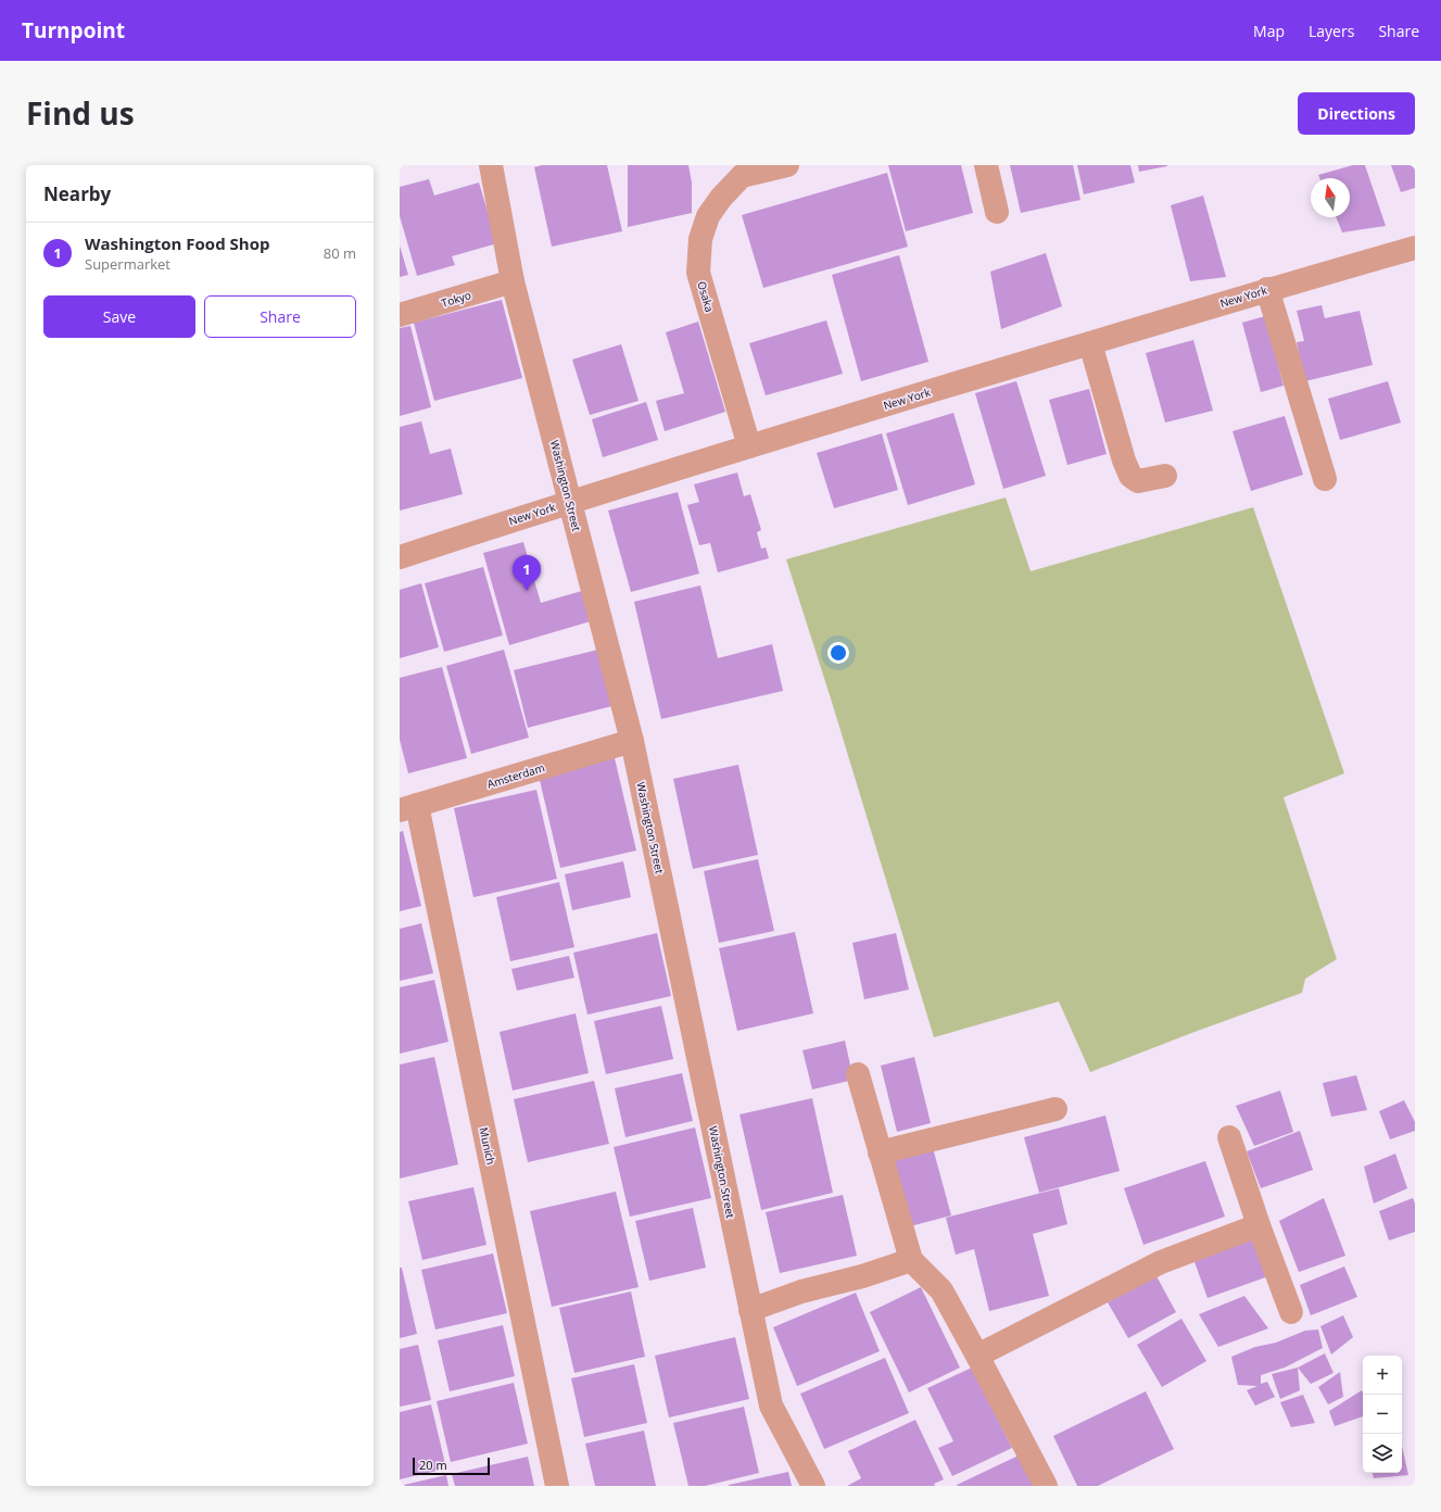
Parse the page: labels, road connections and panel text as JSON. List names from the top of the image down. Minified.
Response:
{"streets":{"street":["Osaka","New York","Tokyo","Washington Street","Amsterdam","Munich"]},"crossings":[["Osaka","New York"],["New York","Washington Street"],["Tokyo","Washington Street"],["Washington Street","Amsterdam"],["Amsterdam","Munich"]],"scale_bar":"20 m","north":"top","page":{"header":"Turnpoint","nav":["Map","Layers","Share"],"title":"Find us","buttons":["Directions",["Save","Share"]],"heading":"Nearby","list":[{"mark":"1","name":"Washington Food Shop","note":"Supermarket","value":"80 m"}],"pins":"1","map_buttons":["+","−"],"scale":"20 m"}}
